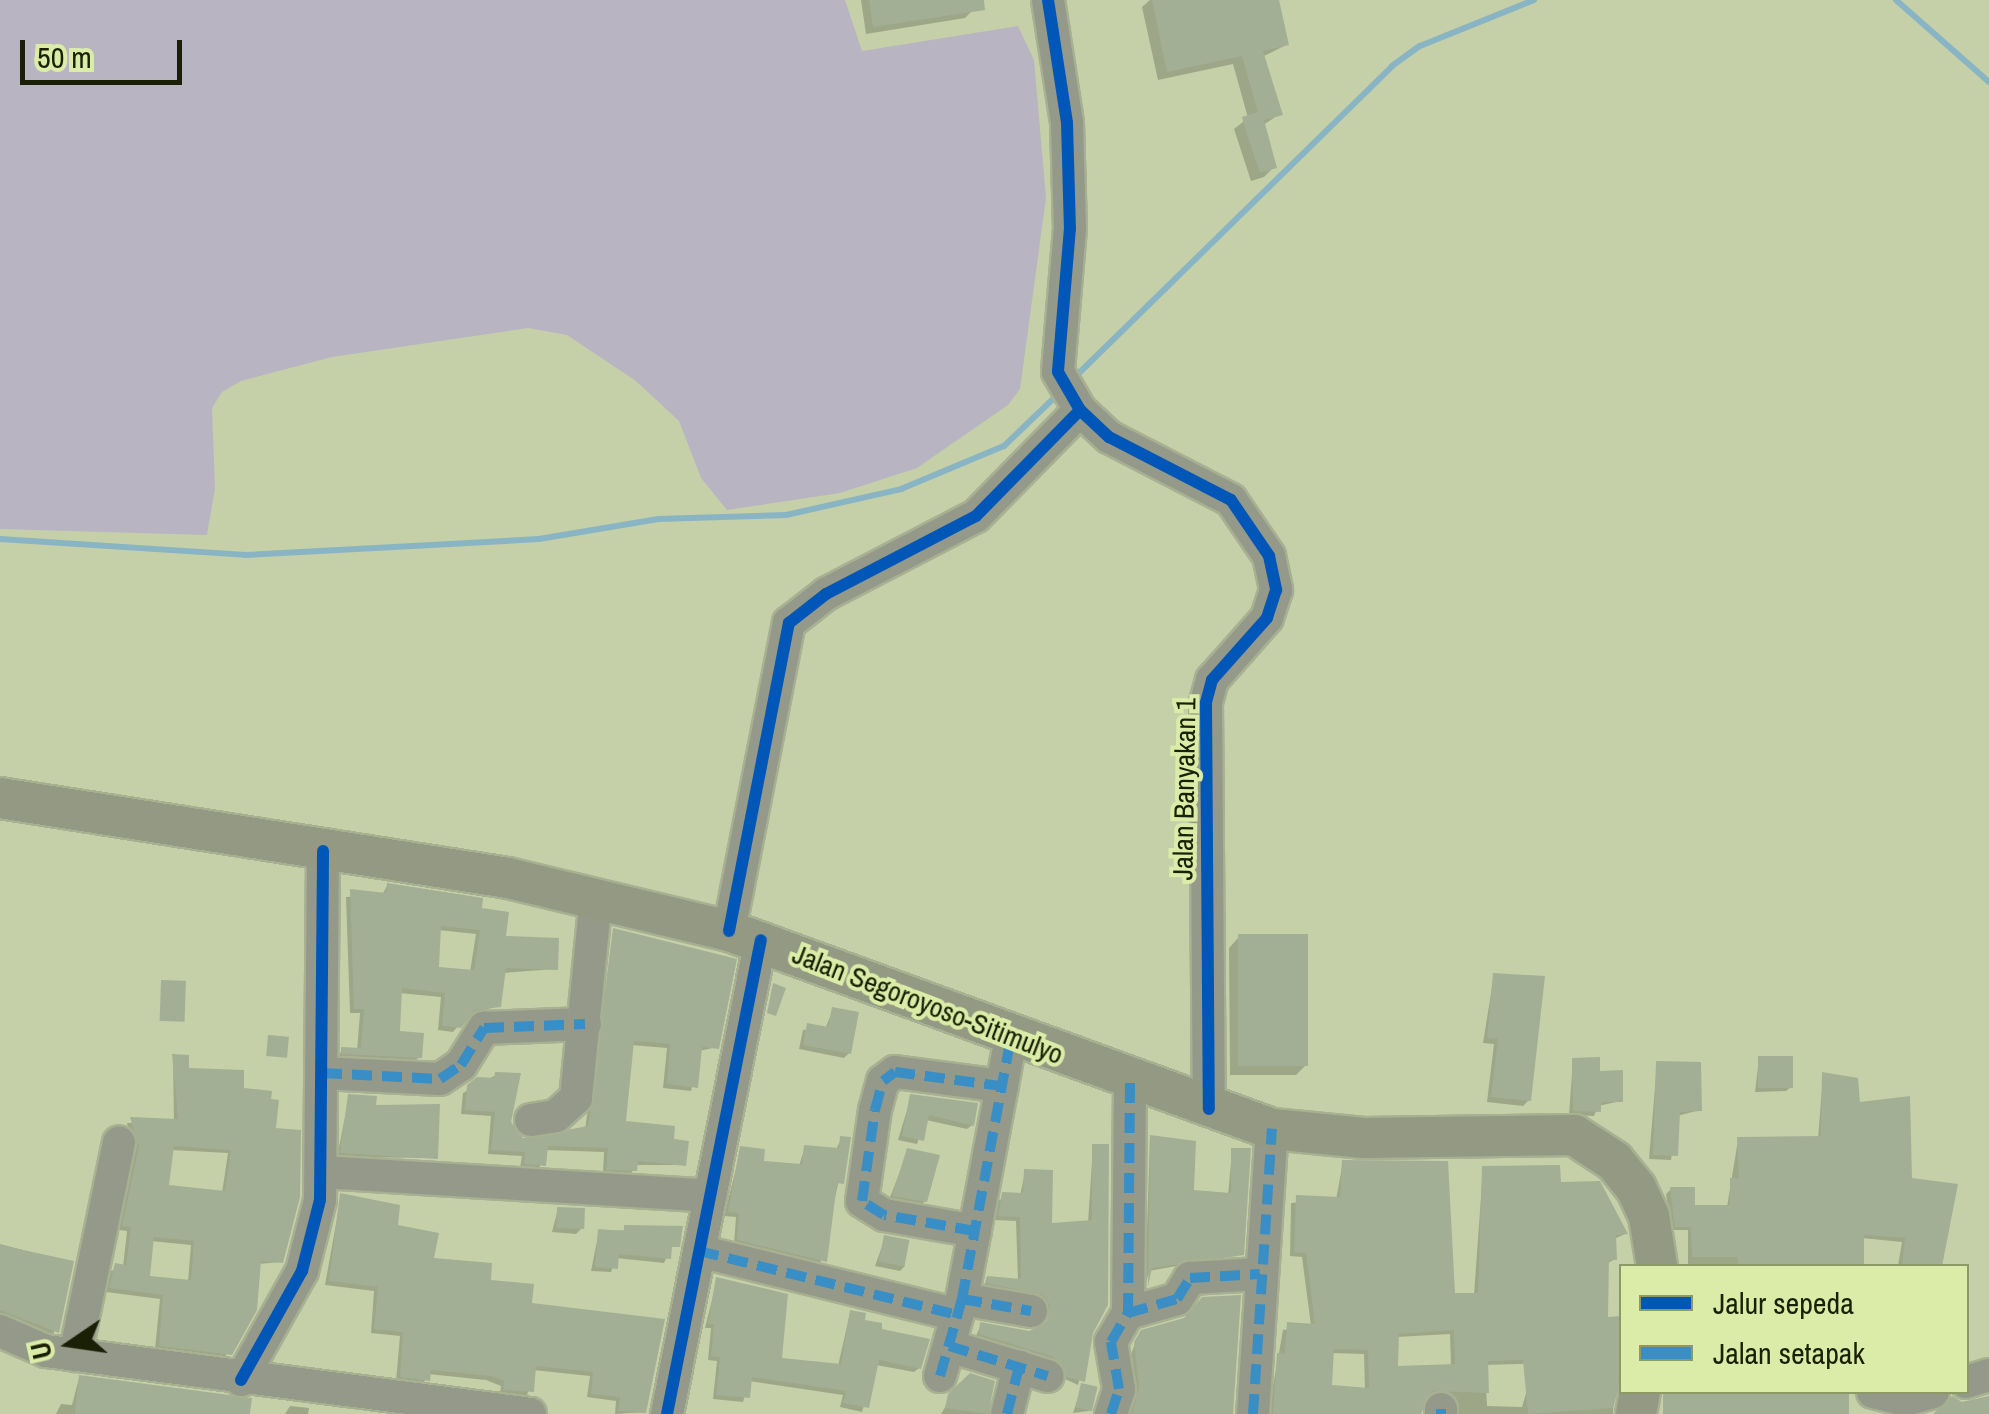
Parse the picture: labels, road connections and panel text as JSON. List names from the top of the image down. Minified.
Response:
{"streets":{"main road":["Jalan Segoroyoso-Sitimulyo"],"street":["Jalan Banyakan 1"]},"crossings":[["Jalan Banyakan 1","Jalan Segoroyoso-Sitimulyo"]],"legend":["Jalur sepeda","Jalan setapak"],"scale_bar":"50 m","north":"left"}
